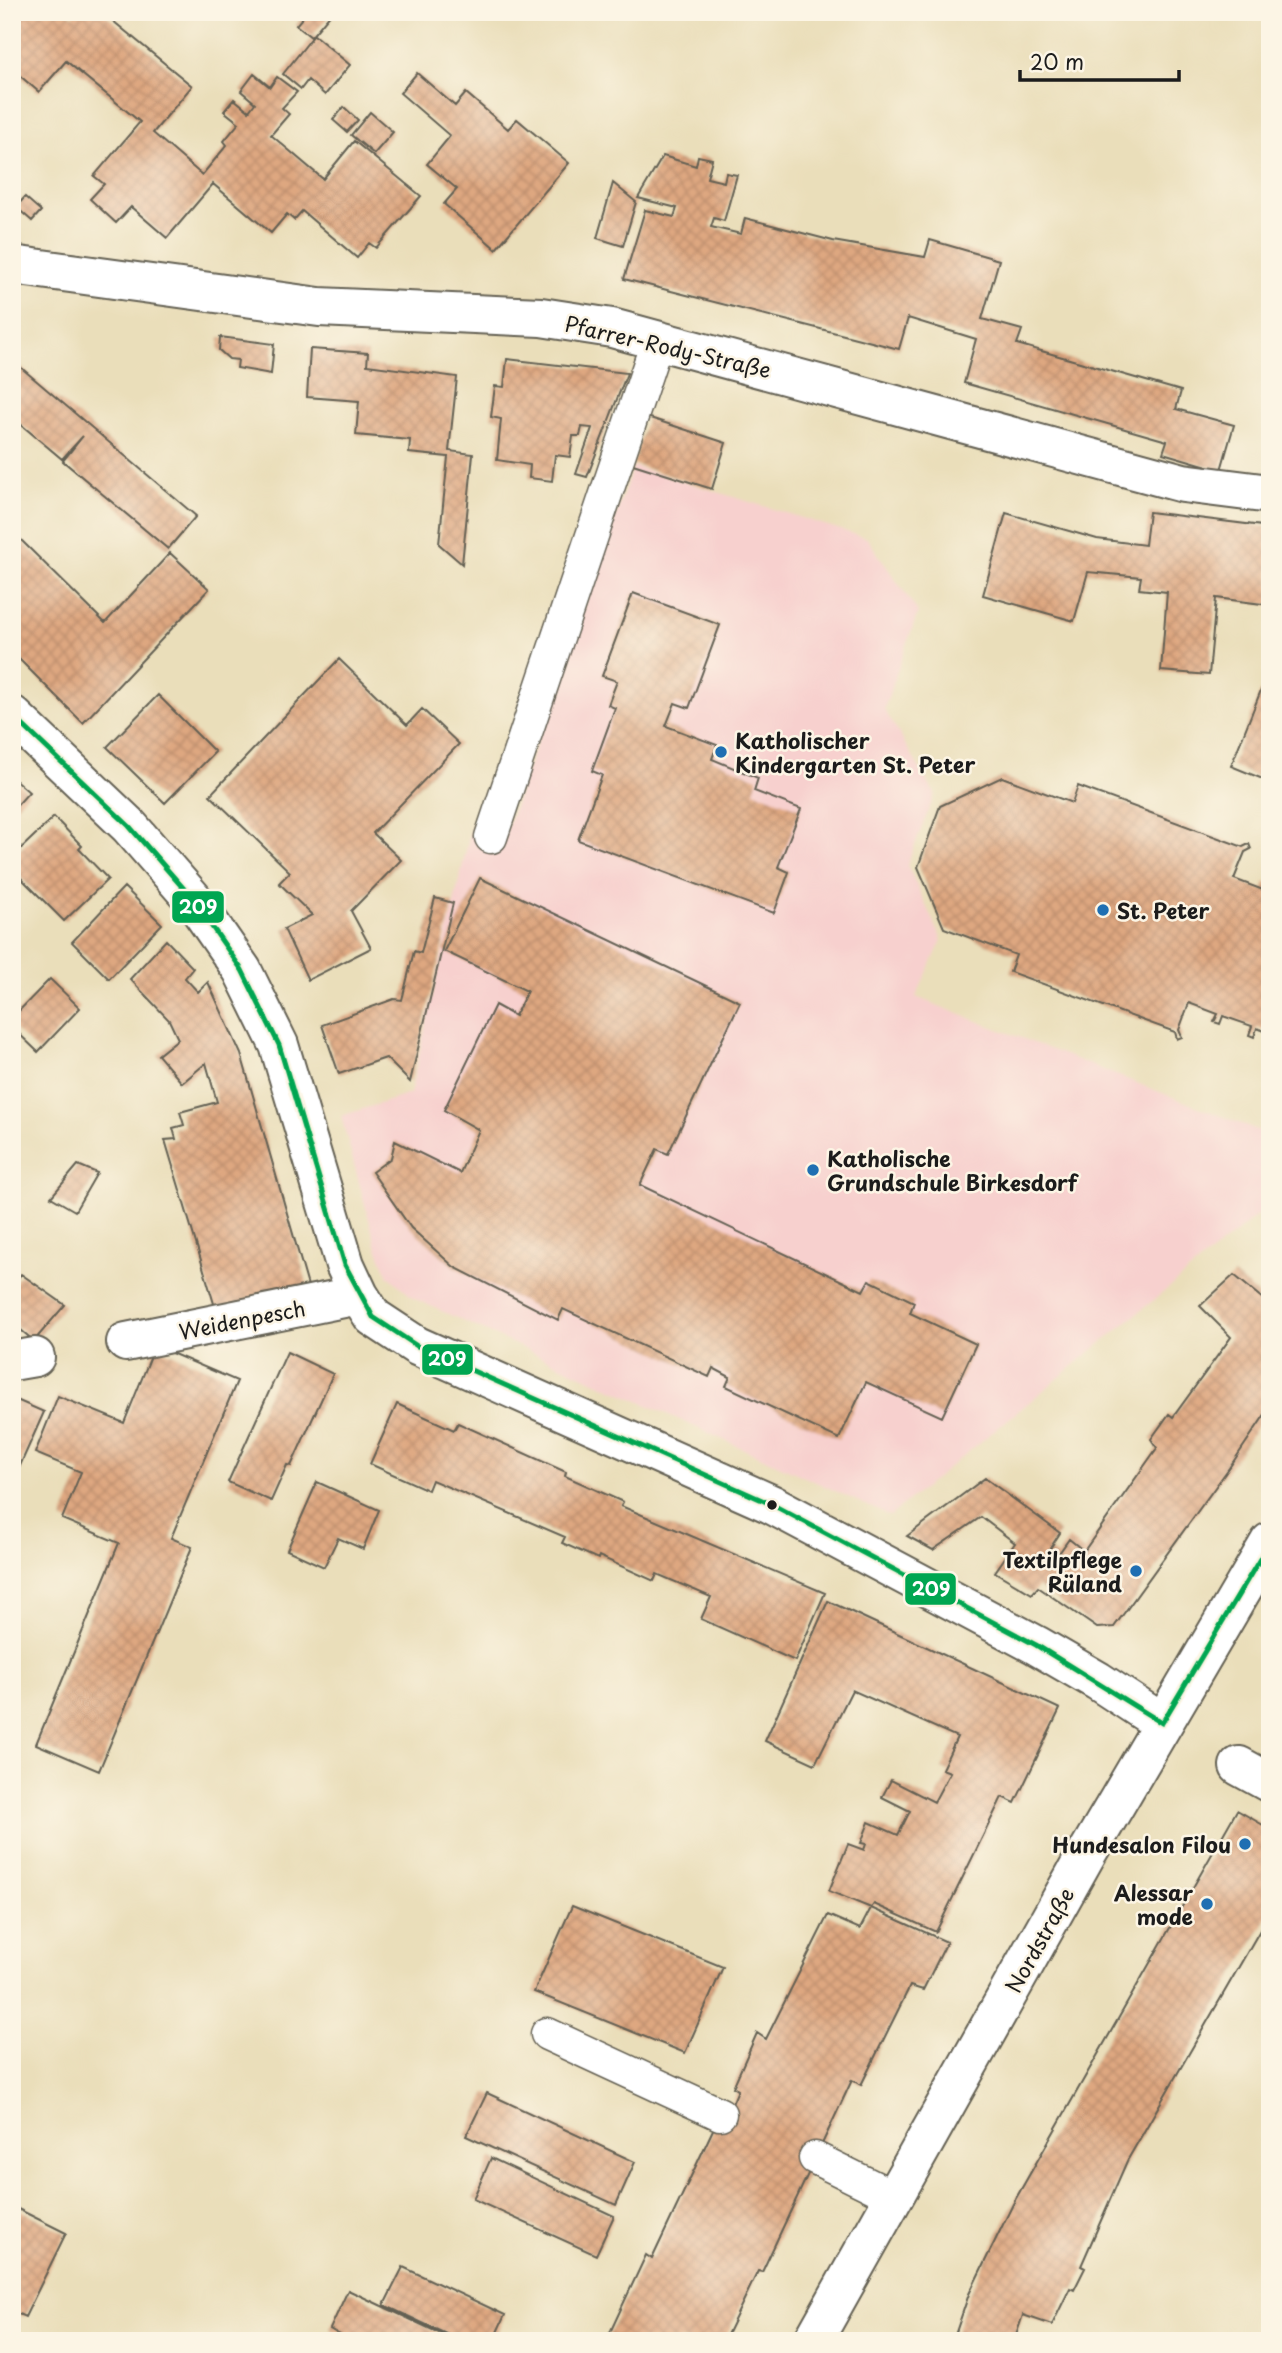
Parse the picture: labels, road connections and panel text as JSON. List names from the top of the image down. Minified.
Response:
{"streets":{"street":["Pfarrer-Rody-Straße","Weidenpesch","Nordstraße"]},"places":["Katholischer Kindergarten St. Peter","St. Peter","Katholische Grundschule Birkesdorf","Textilpflege Rüland","Hundesalon Filou","Alessar mode"],"lines":["transit line 209"],"scale_bar":"20 m"}
